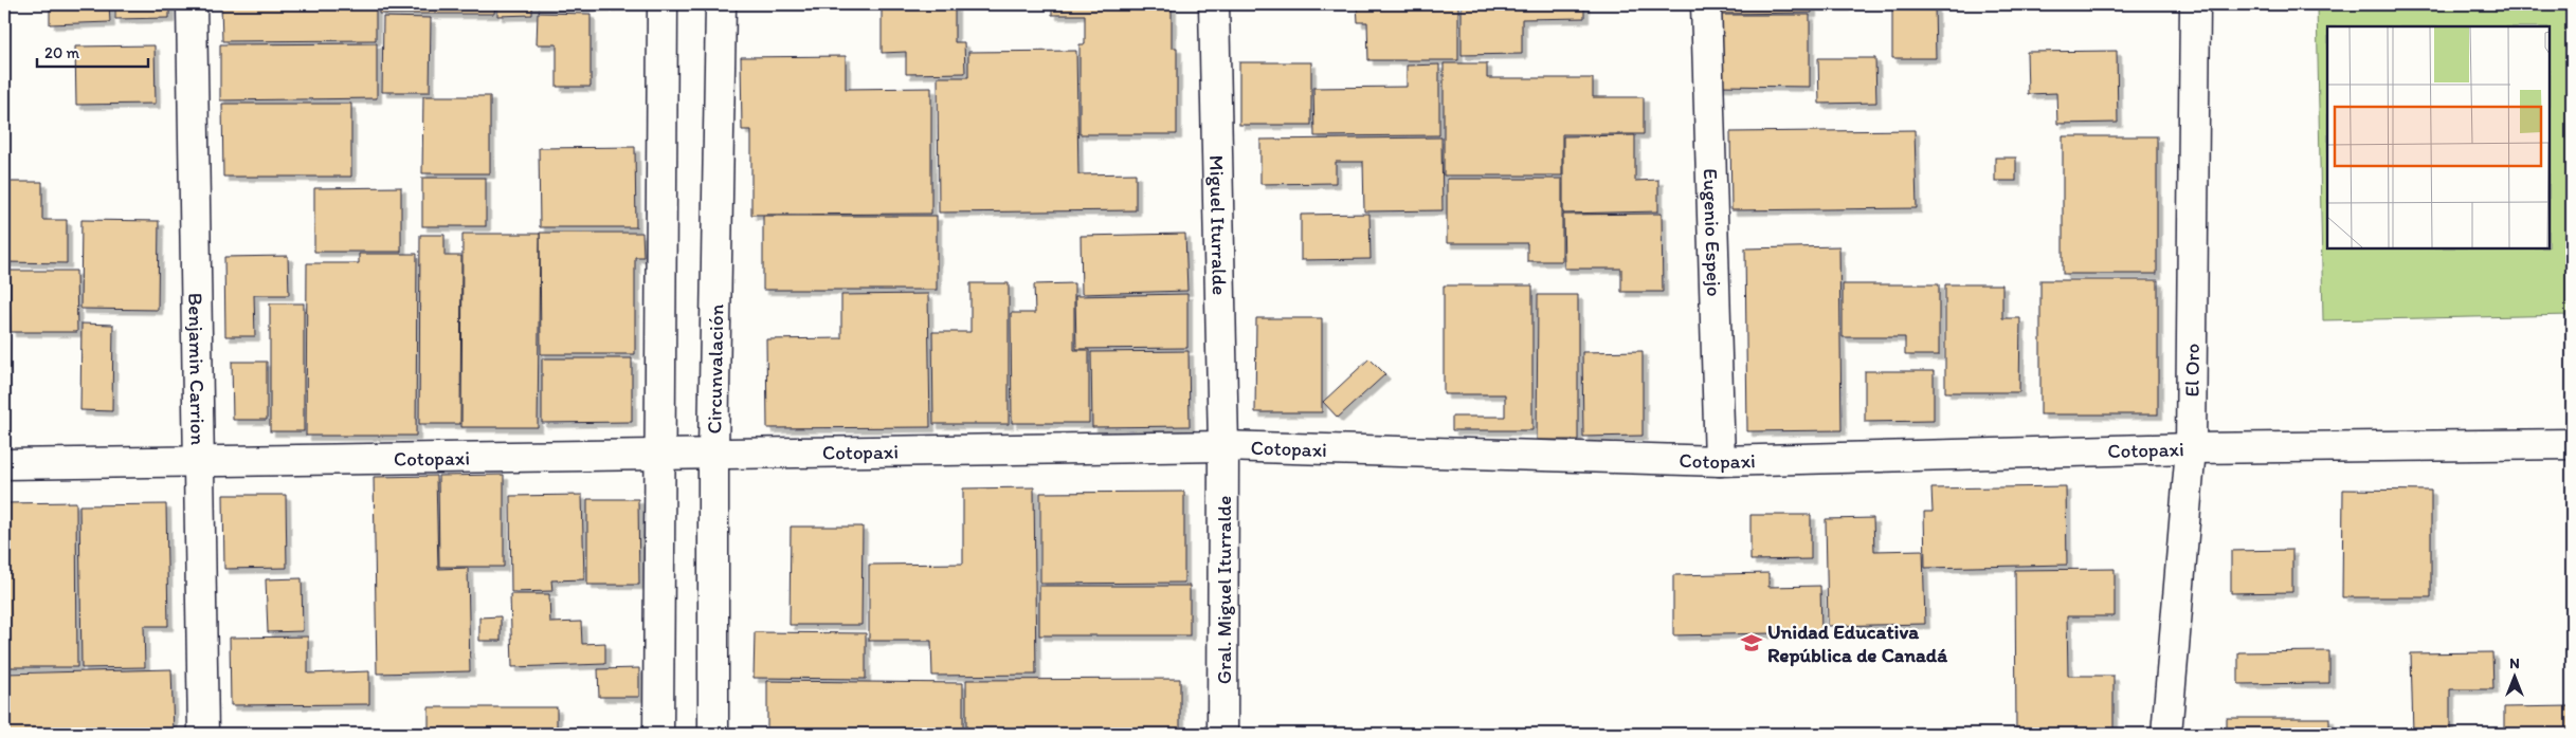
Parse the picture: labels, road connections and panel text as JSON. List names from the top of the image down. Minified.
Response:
{"streets":{"street":["Miguel Iturralde","Eugenio Espejo","Benjamin Carrion","Circunvalación","El Oro","Cotopaxi","Gral. Miguel Iturralde"]},"crossings":[["Miguel Iturralde","Cotopaxi"],["Miguel Iturralde","Gral. Miguel Iturralde"],["Eugenio Espejo","Cotopaxi"],["Benjamin Carrion","Cotopaxi"],["Circunvalación","Cotopaxi"],["El Oro","Cotopaxi"],["Cotopaxi","Gral. Miguel Iturralde"]],"places":{"school or university":["Unidad Educativa República de Canadá"]},"scale_bar":"20 m","north":"top"}
